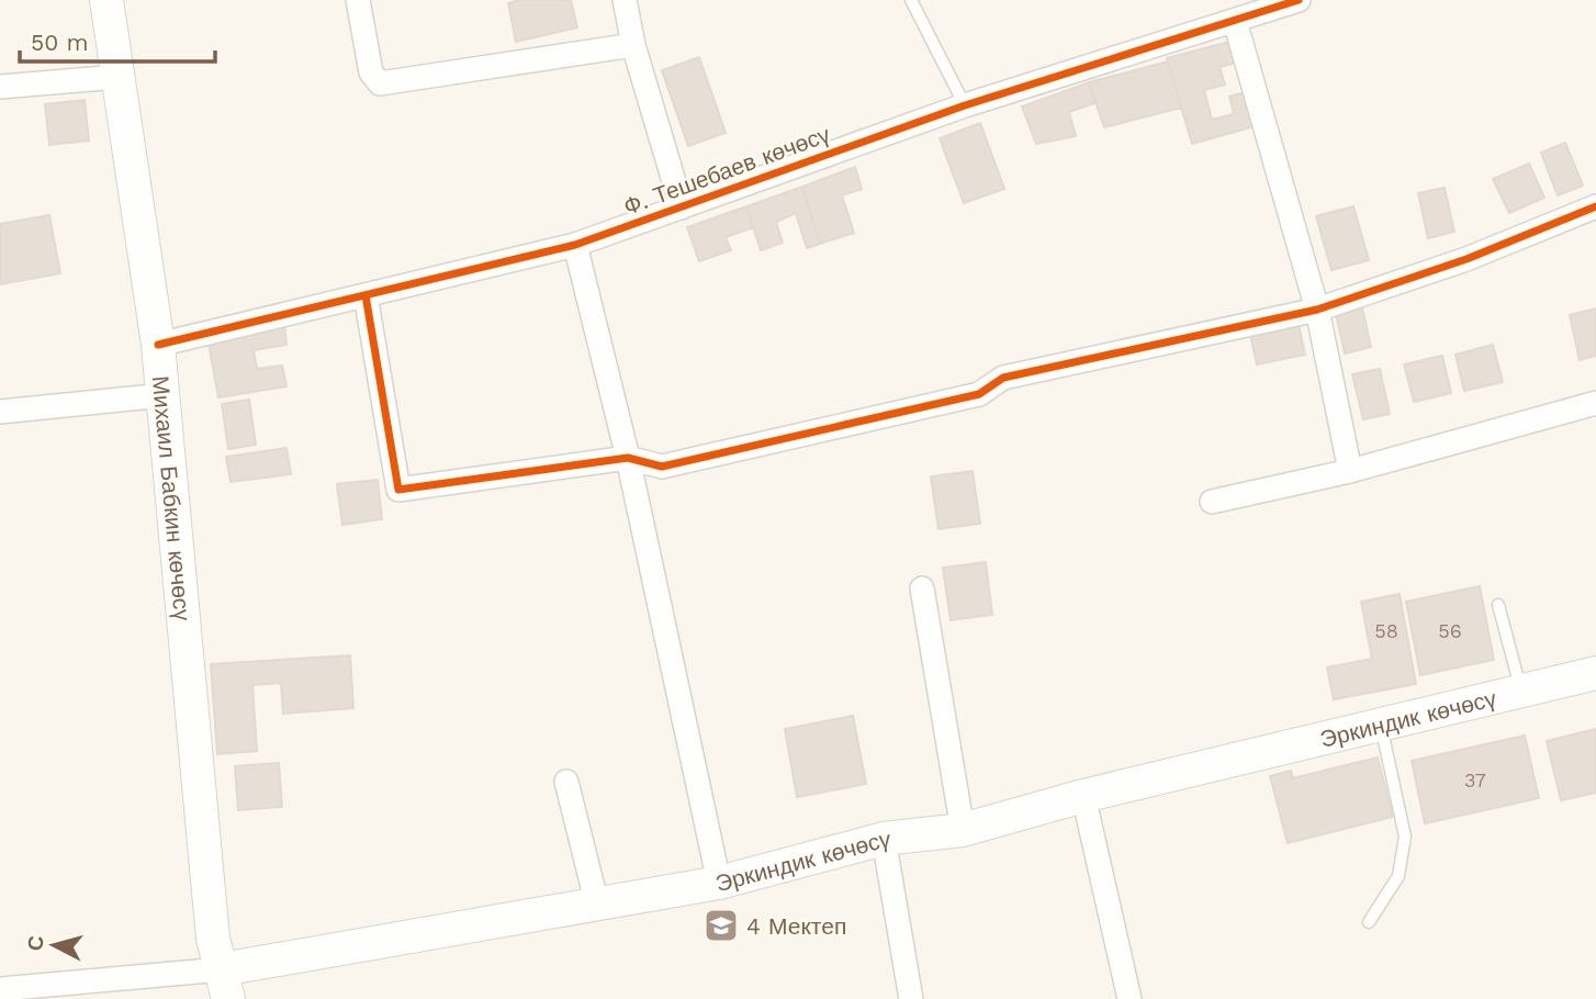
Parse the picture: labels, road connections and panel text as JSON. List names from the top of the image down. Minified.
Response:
{"streets":{"main road":["Михаил Бабкин көчөсү","Эркиндик көчөсү"],"street":["Ф. Тешебаев көчөсү"]},"crossings":[["Ф. Тешебаев көчөсү","Михаил Бабкин көчөсү"],["Михаил Бабкин көчөсү","Эркиндик көчөсү"]],"places":{"school or university":["4 Мектеп"]},"house_numbers":["58","56","37"],"scale_bar":"50 m","north":"left"}
